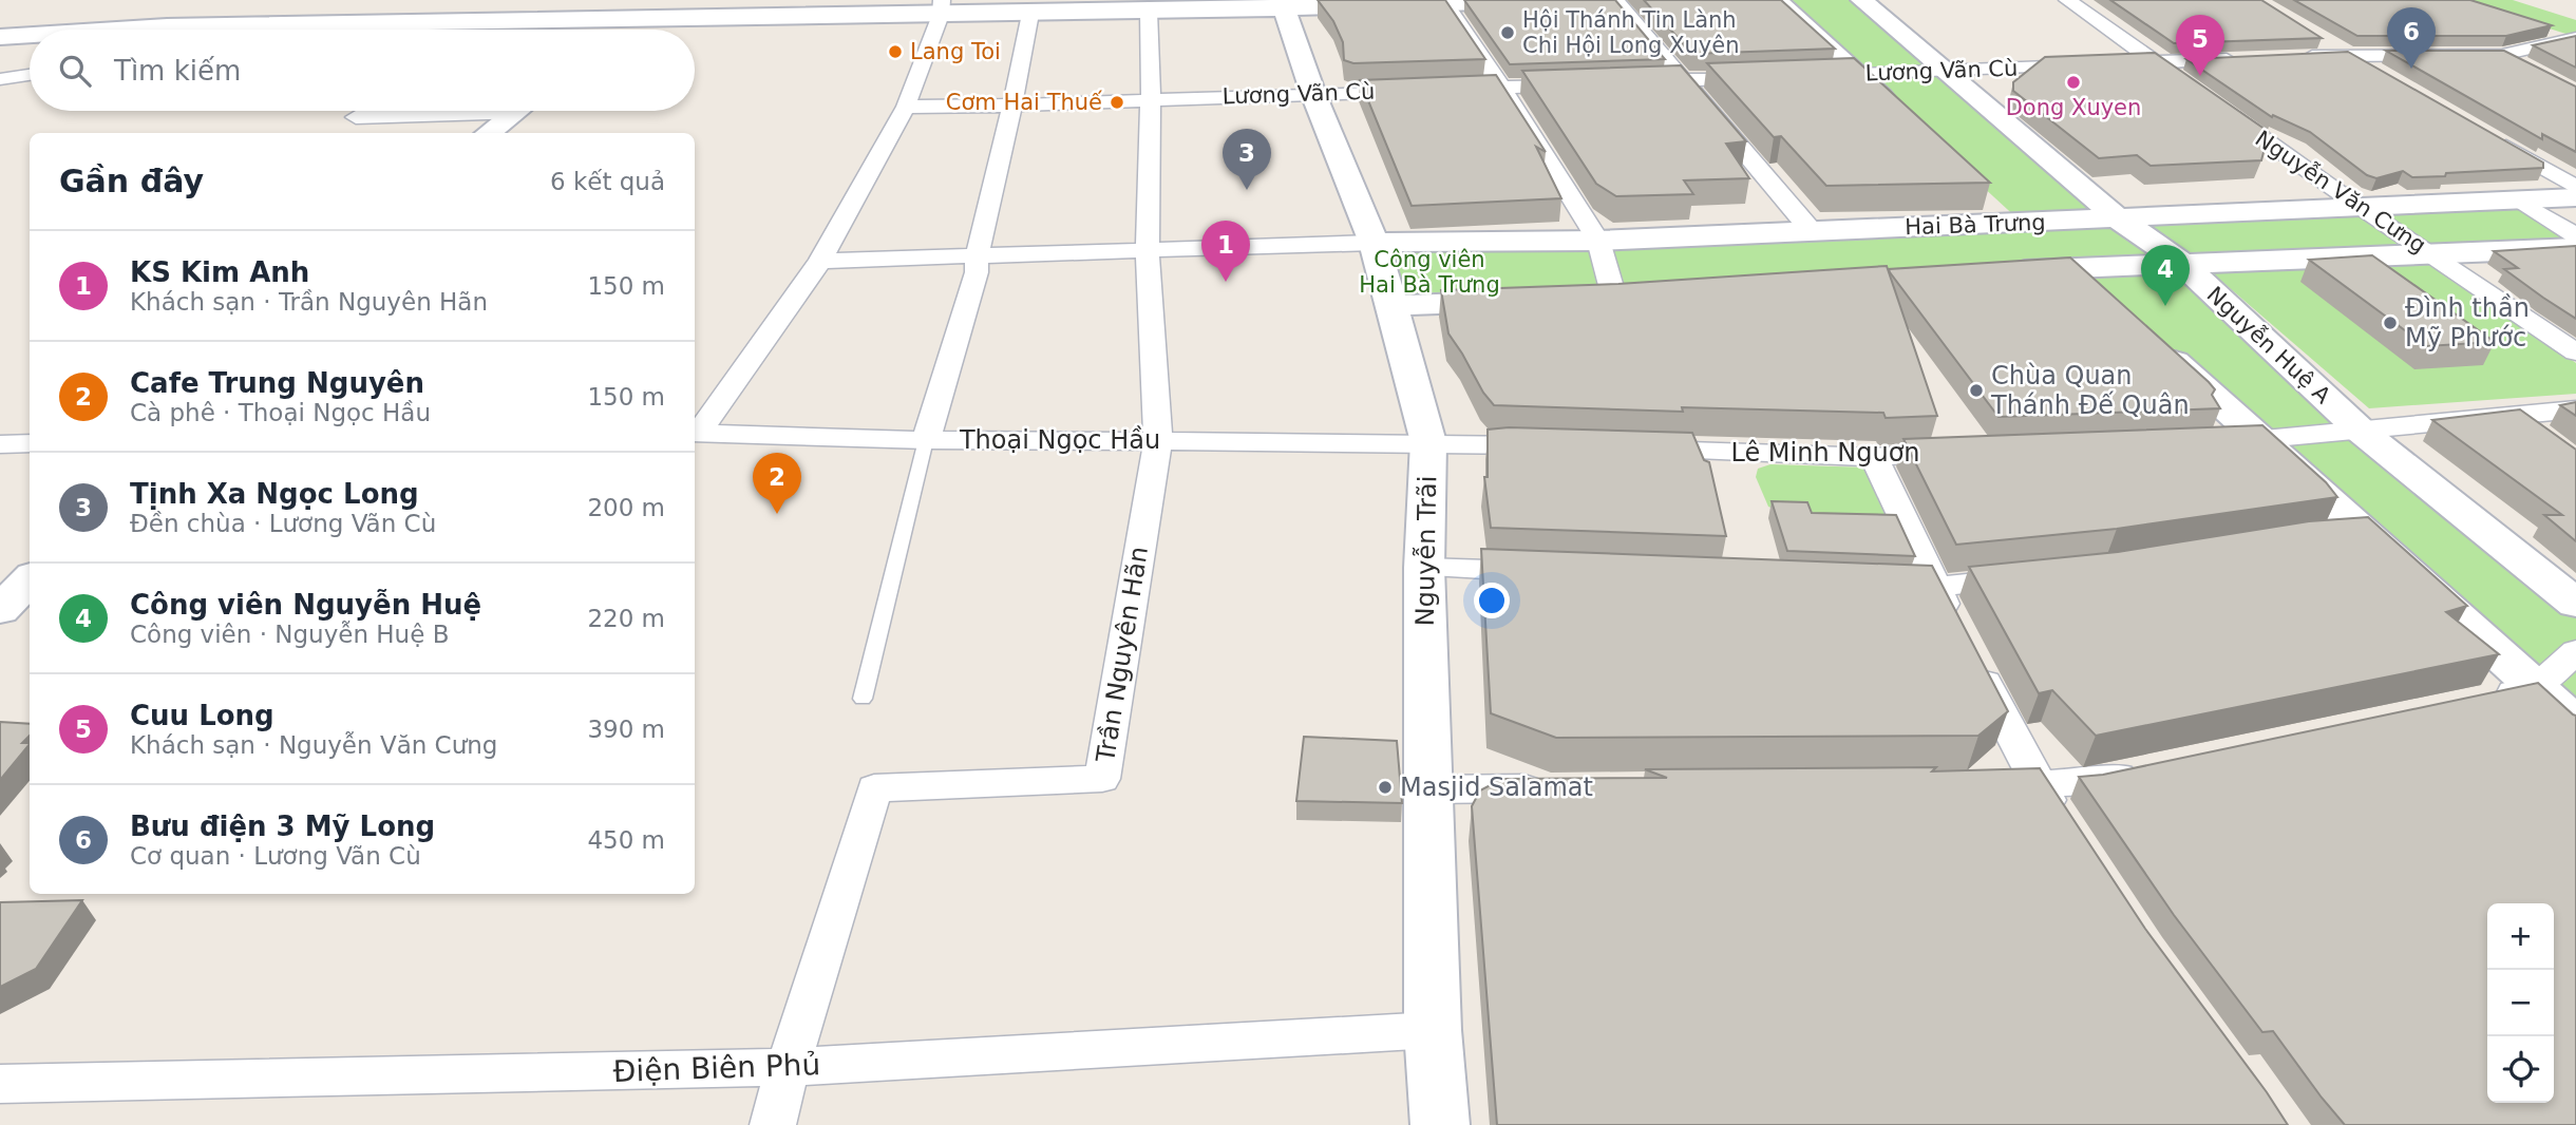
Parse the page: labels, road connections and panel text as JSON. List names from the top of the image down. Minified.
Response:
{"streets":{"street":["Lương Vãn Cù","Nguyễn Văn Cưng","Hai Bà Trưng","Nguyễn Huệ A","Thoại Ngọc Hầu","Lê Minh Nguơn","Nguyễn Trãi","Trần Nguyên Hãn","Điện Biên Phủ"]},"crossings":[["Lương Vãn Cù","Nguyễn Huệ A"],["Lương Vãn Cù","Nguyễn Trãi"],["Lương Vãn Cù","Trần Nguyên Hãn"],["Nguyễn Văn Cưng","Hai Bà Trưng"],["Hai Bà Trưng","Nguyễn Huệ A"],["Hai Bà Trưng","Nguyễn Trãi"],["Thoại Ngọc Hầu","Nguyễn Trãi"],["Thoại Ngọc Hầu","Trần Nguyên Hãn"],["Nguyễn Trãi","Điện Biên Phủ"],["Trần Nguyên Hãn","Điện Biên Phủ"]],"parks":["Công viên Hai Bà Trưng"],"places":["Hội Thánh Tin Lành Chi Hội Long Xuyên","Lang Toi","Dong Xuyen","Cơm Hai Thuế","Đình thần Mỹ Phước","Chùa Quan Thánh Đế Quân","Masjid Salamat"],"page":{"pins":["6","5","3","1","4","2"],"search":"Tìm kiếm","heading":["Gần đây","6 kết quả"],"list":[{"mark":"1","name":"KS Kim Anh","note":"Khách sạn · Trần Nguyên Hãn","value":"150 m"},{"mark":"2","name":"Cafe Trung Nguyên","note":"Cà phê · Thoại Ngọc Hầu","value":"150 m"},{"mark":"3","name":"Tịnh Xa Ngọc Long","note":"Đền chùa · Lương Vãn Cù","value":"200 m"},{"mark":"4","name":"Công viên Nguyễn Huệ","note":"Công viên · Nguyễn Huệ B","value":"220 m"},{"mark":"5","name":"Cuu Long","note":"Khách sạn · Nguyễn Văn Cưng","value":"390 m"},{"mark":"6","name":"Bưu điện 3 Mỹ Long","note":"Cơ quan · Lương Vãn Cù","value":"450 m"}],"map_buttons":["+","−"]}}
